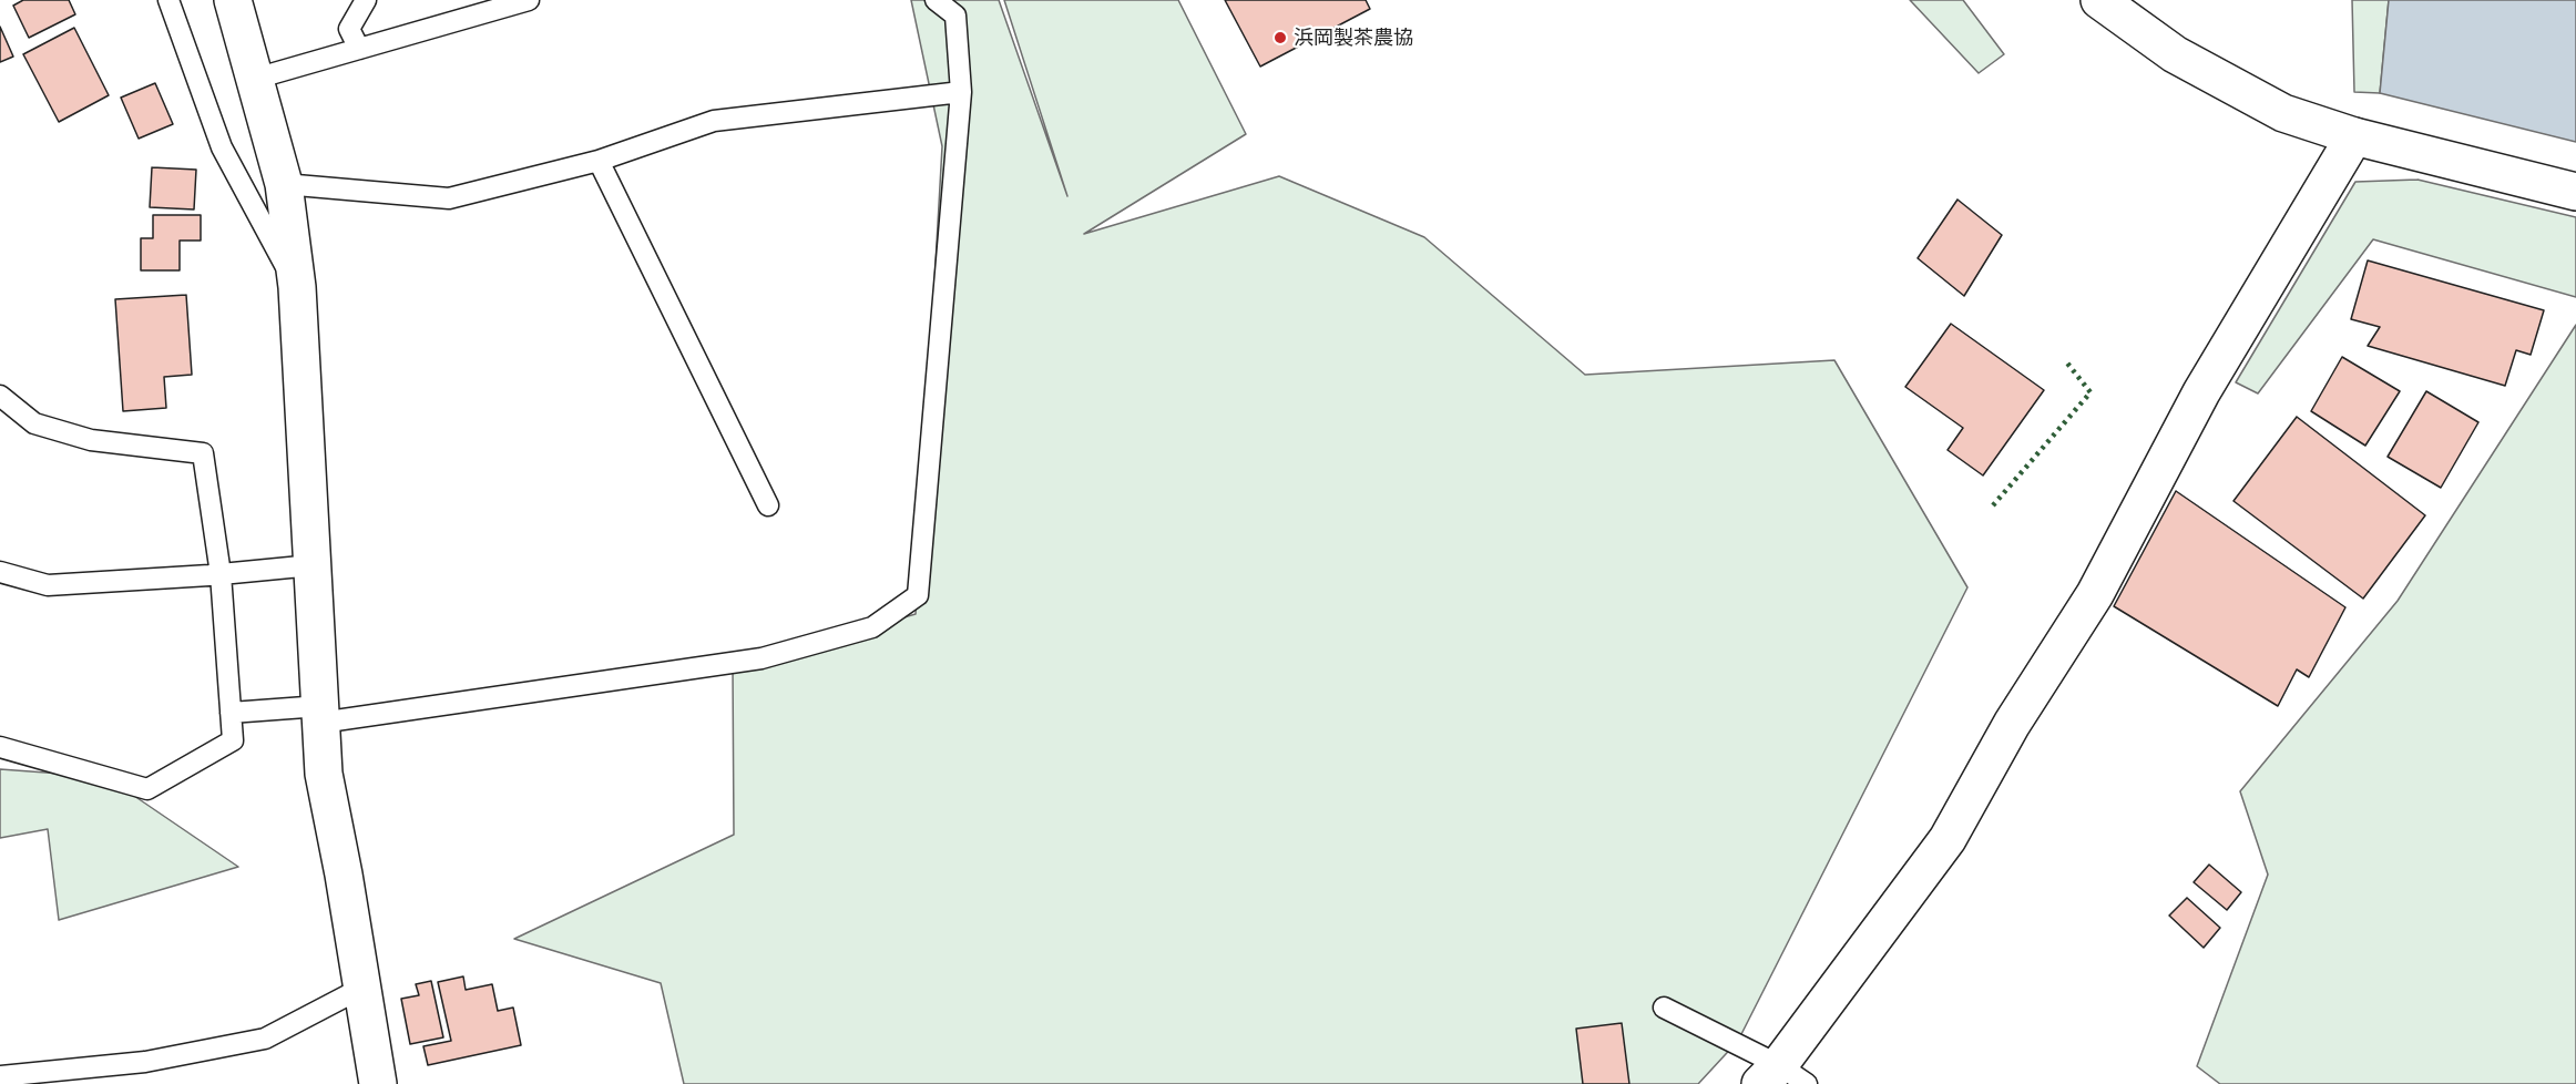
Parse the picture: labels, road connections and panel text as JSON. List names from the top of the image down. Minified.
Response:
{"places":["浜岡製茶農協"]}
